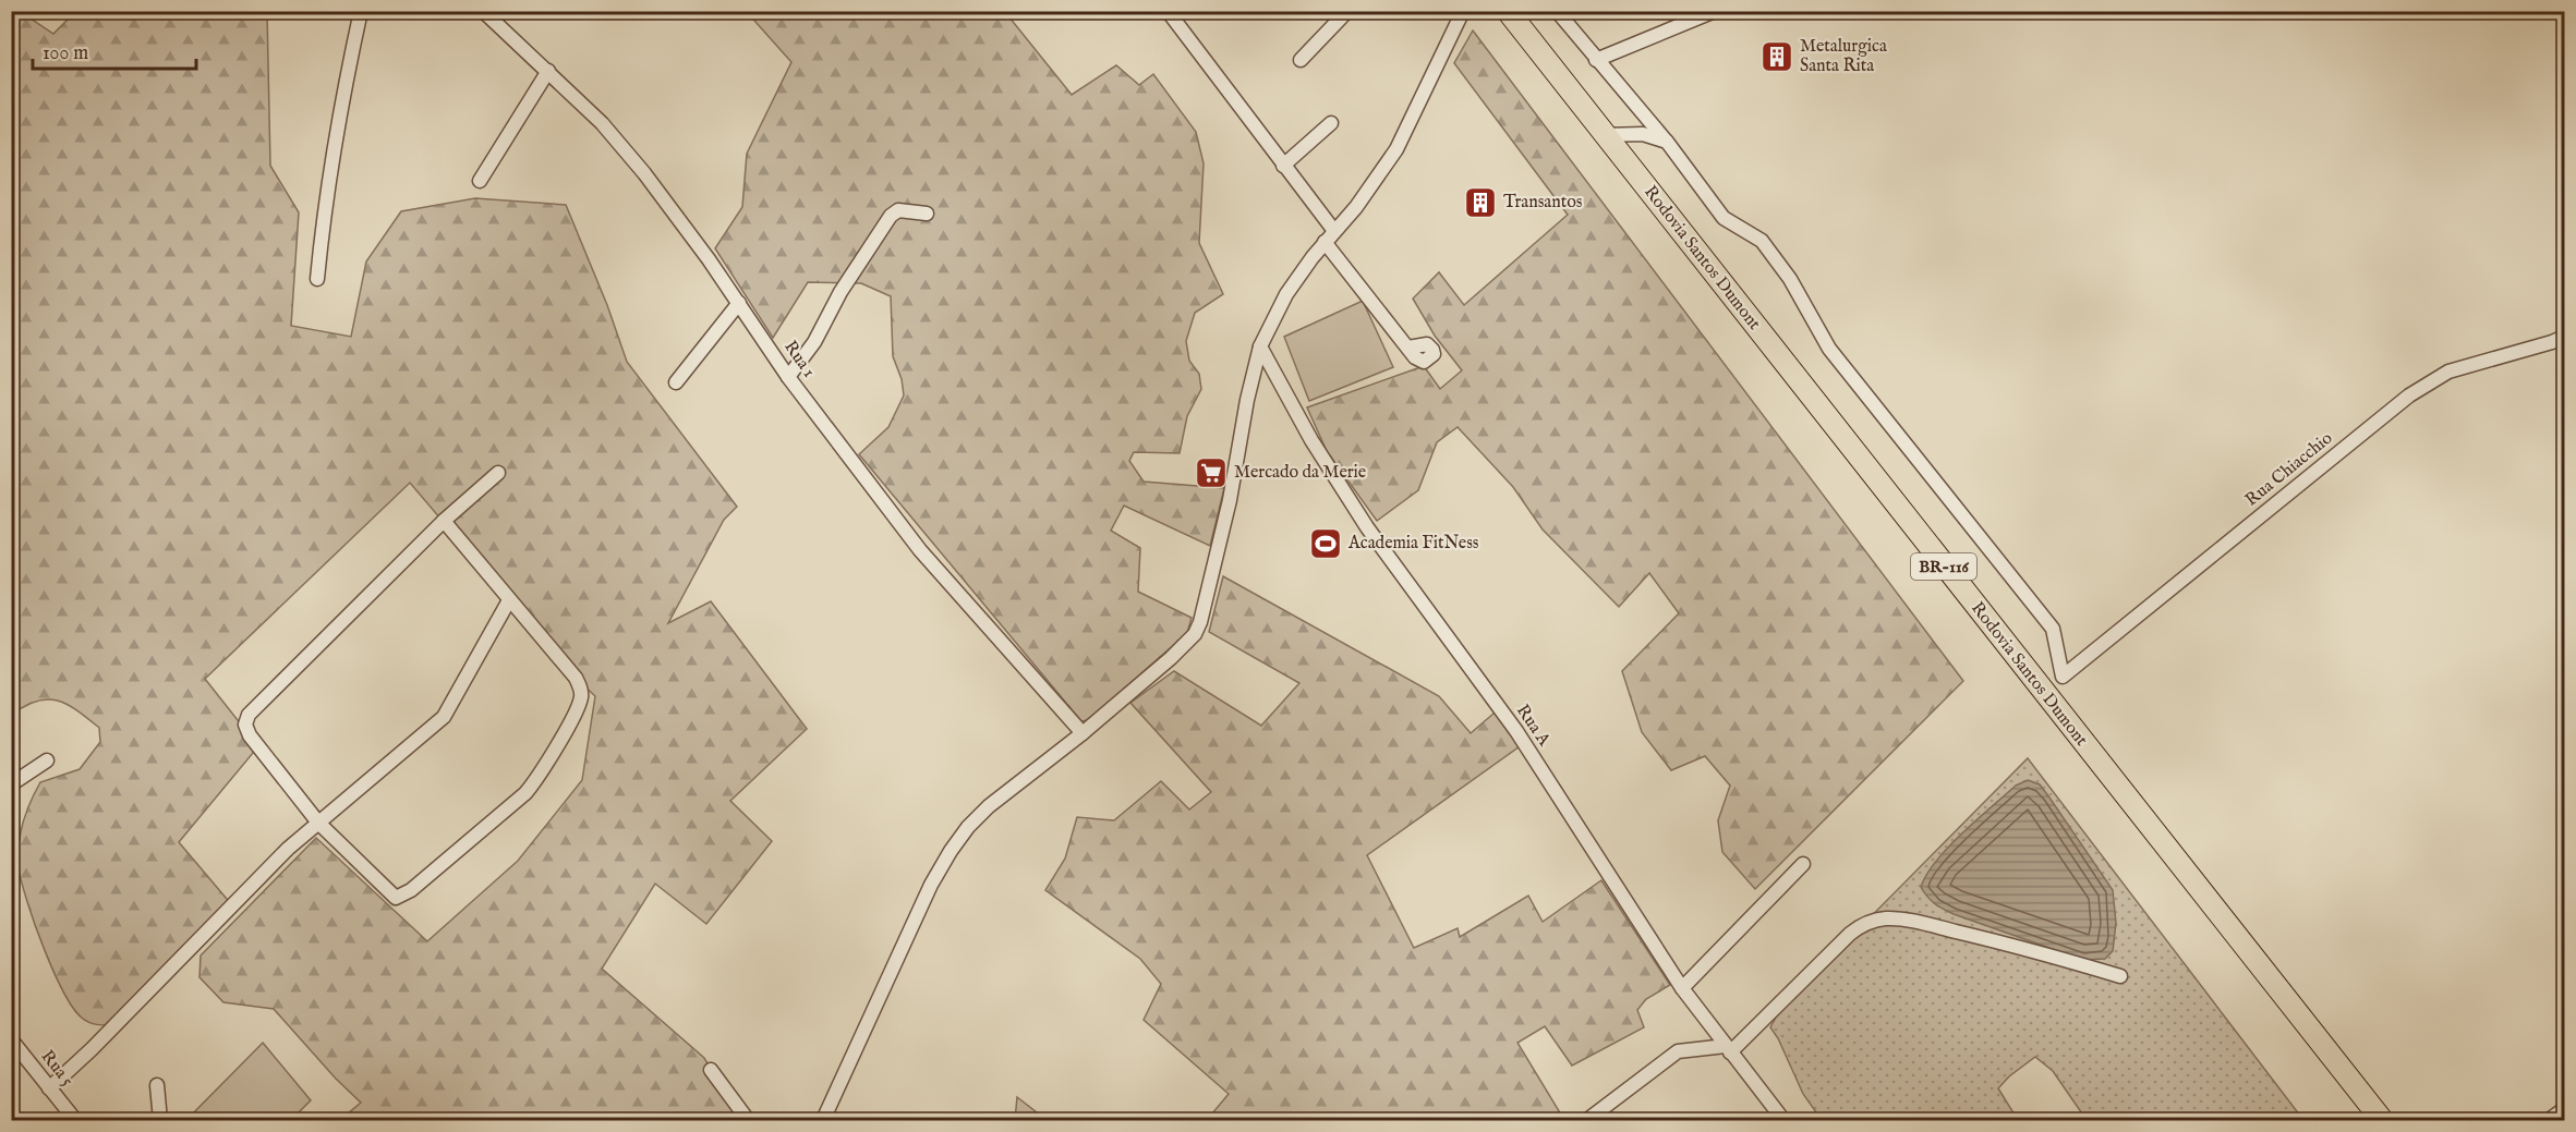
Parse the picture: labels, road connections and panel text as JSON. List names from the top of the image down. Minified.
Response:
{"streets":{"highway":["Rodovia Santos Dumont","BR-116"],"street":["Rua 1","Rua Chiacchio","Rua A","Rua 5"]},"places":{"building":["Metalurgica Santa Rita","Transantos"],"supermarket":["Mercado da Merie"],"sports":["Academia FitNess"]},"scale_bar":"100 m"}
